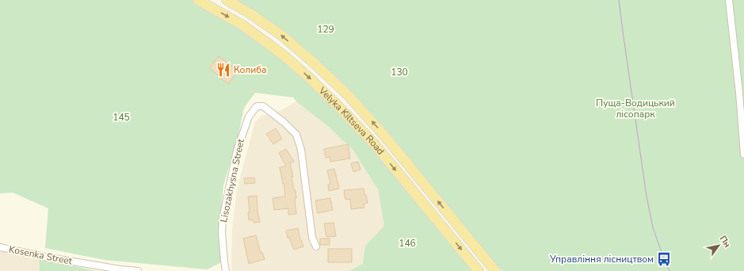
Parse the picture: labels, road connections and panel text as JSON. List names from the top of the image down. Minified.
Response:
{"streets":{"main road":["Velyka Kiltseva Road"],"street":["Lisozakhysna Street","Kosenka Street"]},"parks":["129","130","Пуща-Водицький лісопарк","145","146"],"places":{"restaurant":["Колиба"],"bus stop":["Управління лісництвом"]},"north":"top right"}
